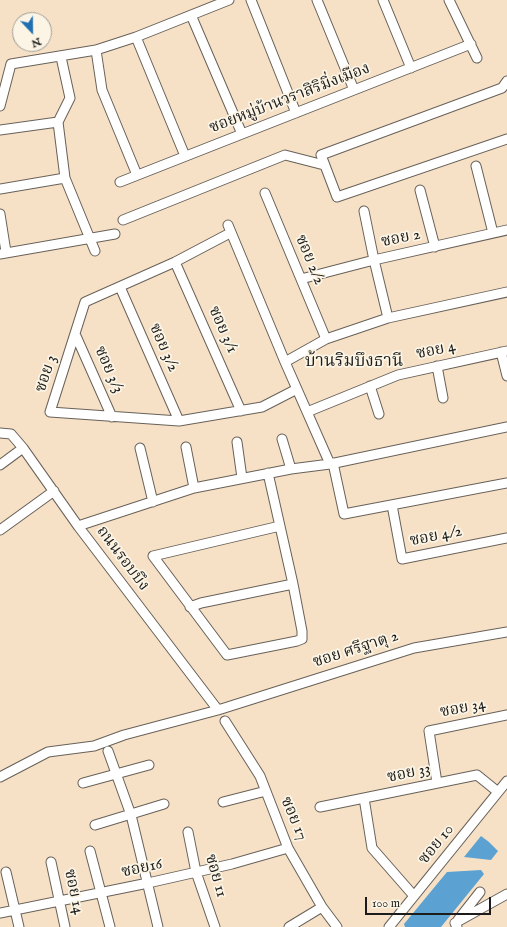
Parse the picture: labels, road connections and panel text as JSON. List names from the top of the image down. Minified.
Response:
{"streets":{"street":["ซอยหมู่บ้านวราสิริมิ่งเมือง","ซอย 2","ซอย 2/2","ซอย 3/1","ซอย 3/2","ซอย 4","ซอย 3/3","ซอย 3","ซอย 4/2","ถนนรอบบึง","ซอย ศรีฐาตุ 2","ซอย 34","ซอย 33","ซอย 17","ซอย 10","ซอย16","ซอย 11","ซอย 14"]},"crossings":[["ซอย 2","ซอย 2/2"],["ซอย 3/1","ซอย 3"],["ซอย 3/2","ซอย 3"],["ซอย 3/3","ซอย 3"],["ถนนรอบบึง","ซอย ศรีฐาตุ 2"],["ซอย 34","ซอย 33"],["ซอย 33","ซอย 10"],["ซอย 17","ซอย16"],["ซอย16","ซอย 11"],["ซอย16","ซอย 14"]],"districts":["บ้านริมบึงธานี"],"scale_bar":"100 m","north":"bottom"}
